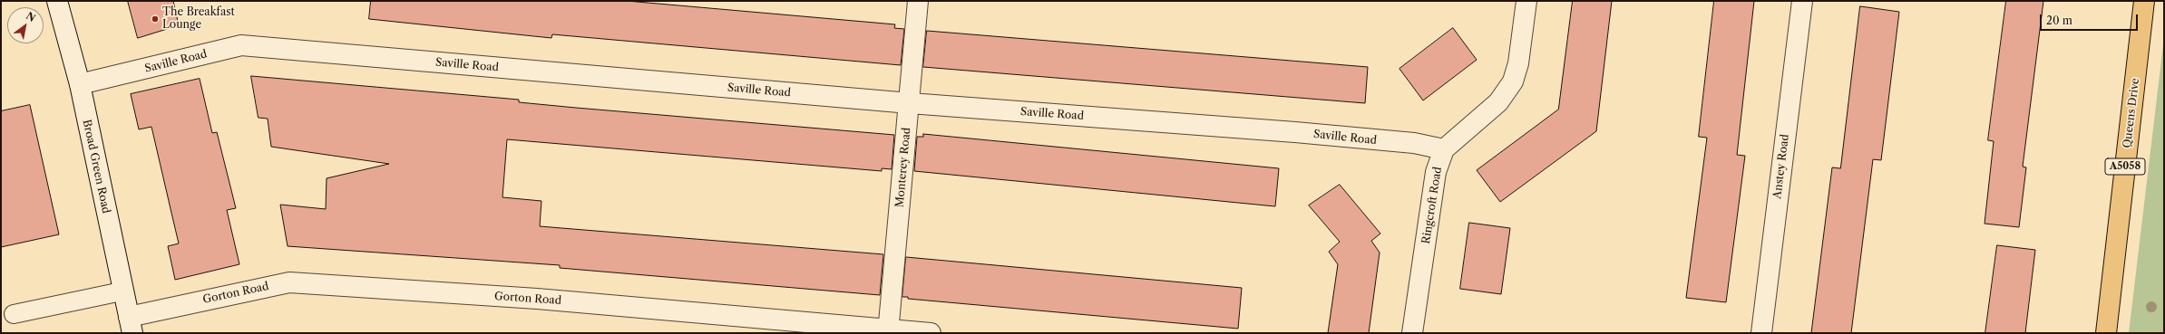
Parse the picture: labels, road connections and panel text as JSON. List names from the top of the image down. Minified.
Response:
{"streets":{"highway":["Queens Drive","A5058"],"street":["Saville Road","Broad Green Road","Anstey Road","Monterey Road","Ringcroft Road","Gorton Road"]},"crossings":[["Saville Road","Broad Green Road"],["Saville Road","Monterey Road"],["Saville Road","Ringcroft Road"],["Broad Green Road","Gorton Road"],["Monterey Road","Gorton Road"]],"places":["The Breakfast Lounge"],"scale_bar":"20 m","north":"top right"}
